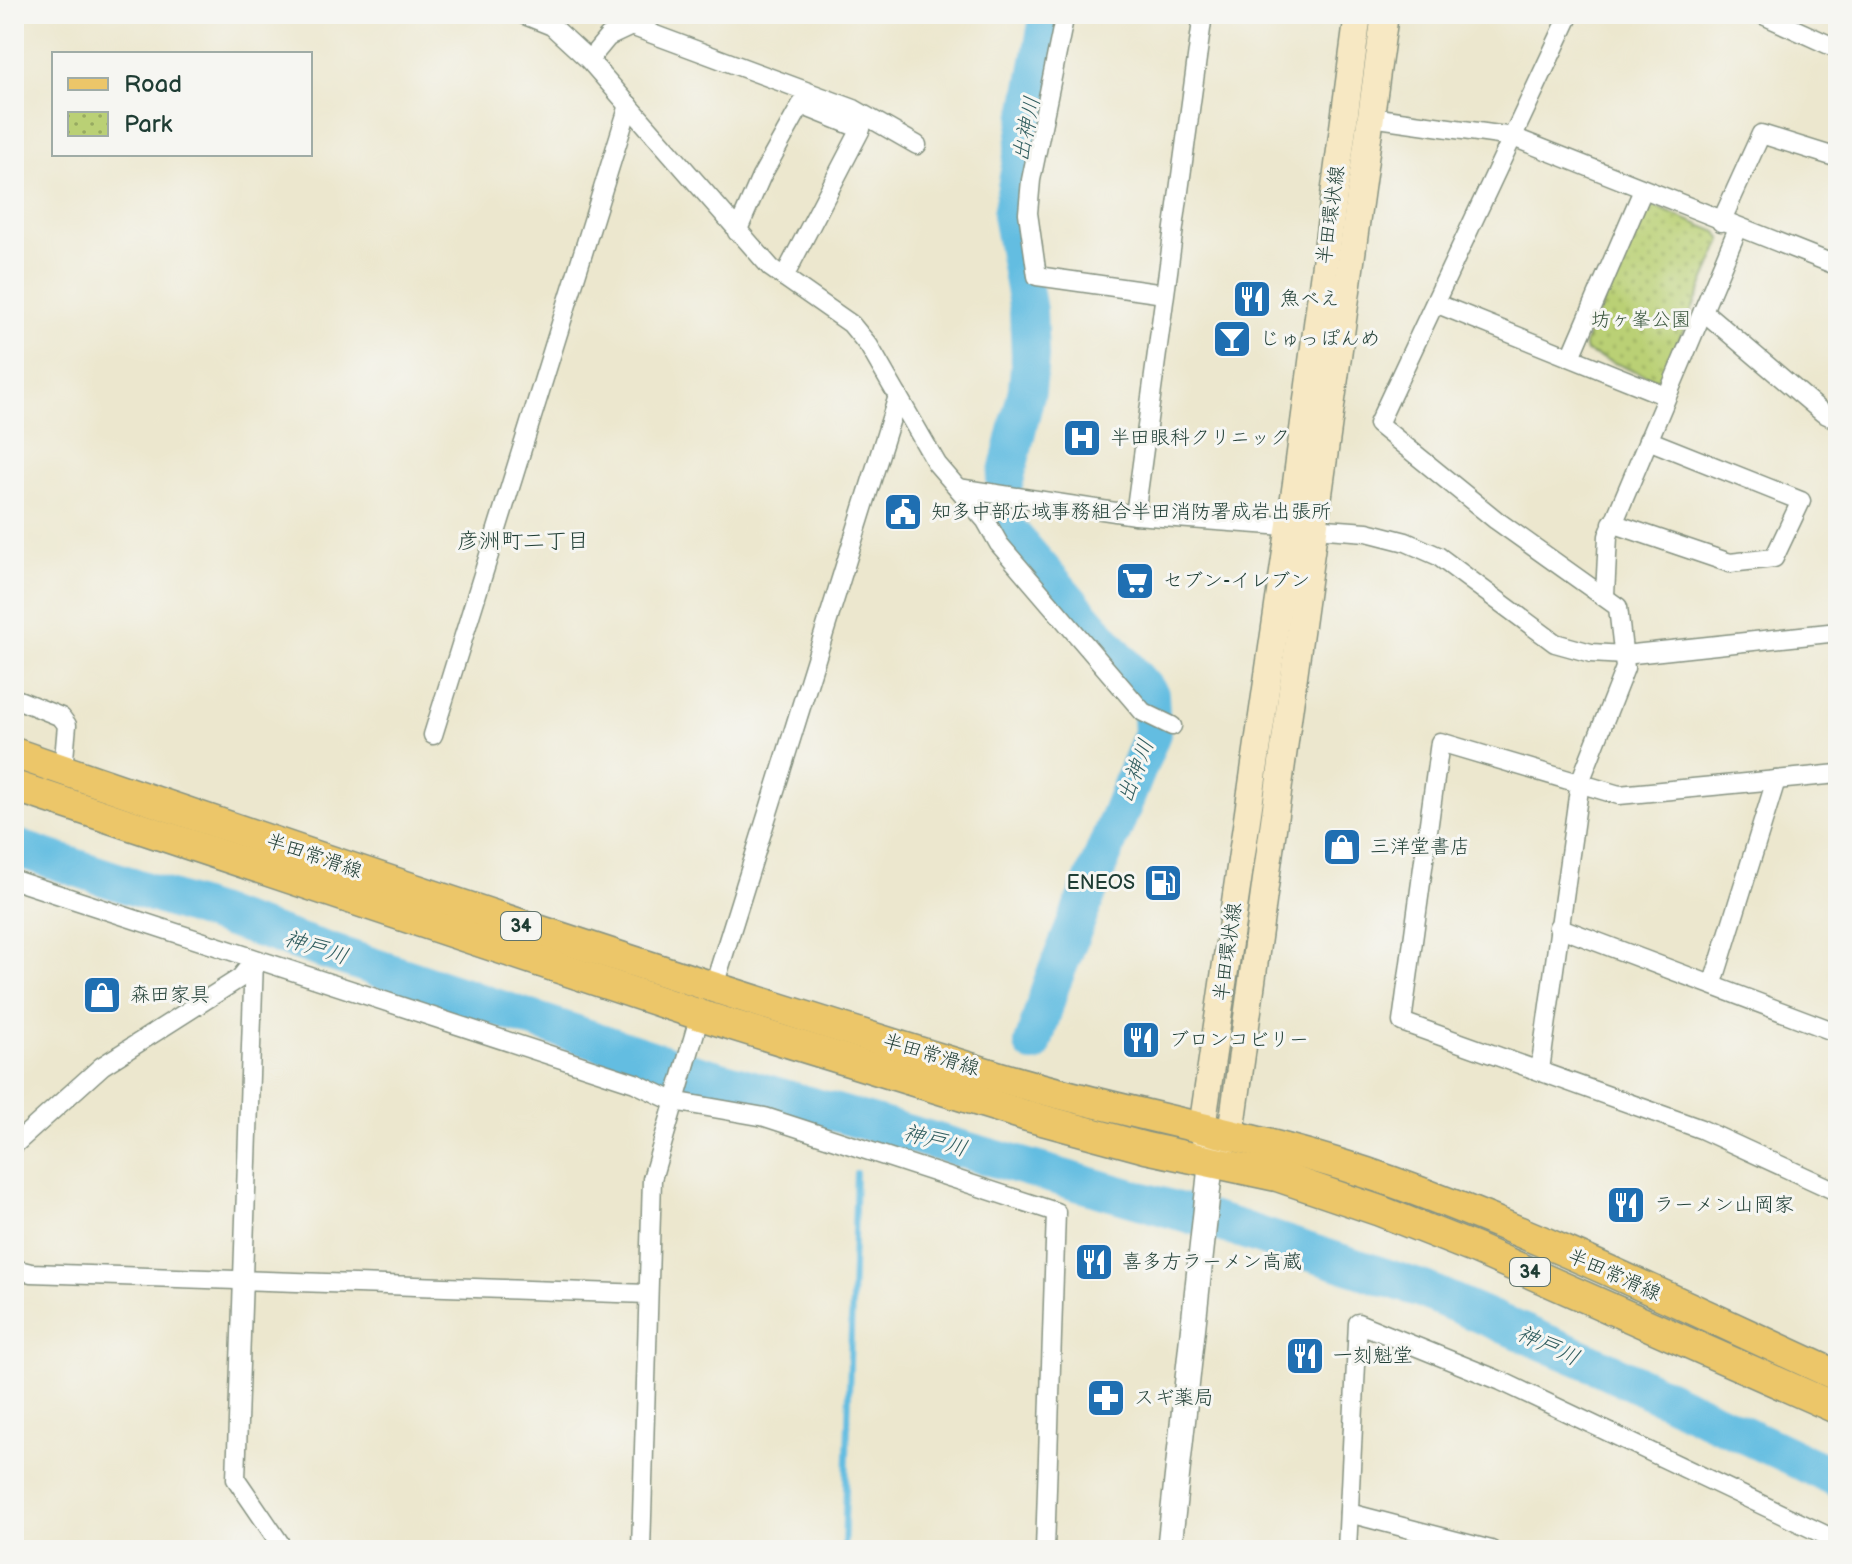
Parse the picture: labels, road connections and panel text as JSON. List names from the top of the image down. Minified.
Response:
{"streets":{"main road":["半田環状線","半田常滑線","34"]},"crossings":[["半田環状線","半田常滑線"]],"districts":["彦洲町二丁目"],"water":["出神川","神戸川"],"parks":["坊ヶ峯公園"],"places":{"restaurant":["魚べえ","ブロンコビリー","ラーメン山岡家","喜多方ラーメン高蔵","一刻魁堂"],"bar":["じゅっぽんめ"],"hospital":["半田眼科クリニック"],"public building":["知多中部広域事務組合半田消防署成岩出張所"],"supermarket":["セブン-イレブン"],"shop":["三洋堂書店","森田家具"],"fuel station":["ENEOS"],"pharmacy":["スギ薬局"]},"legend":["Road","Park"]}
